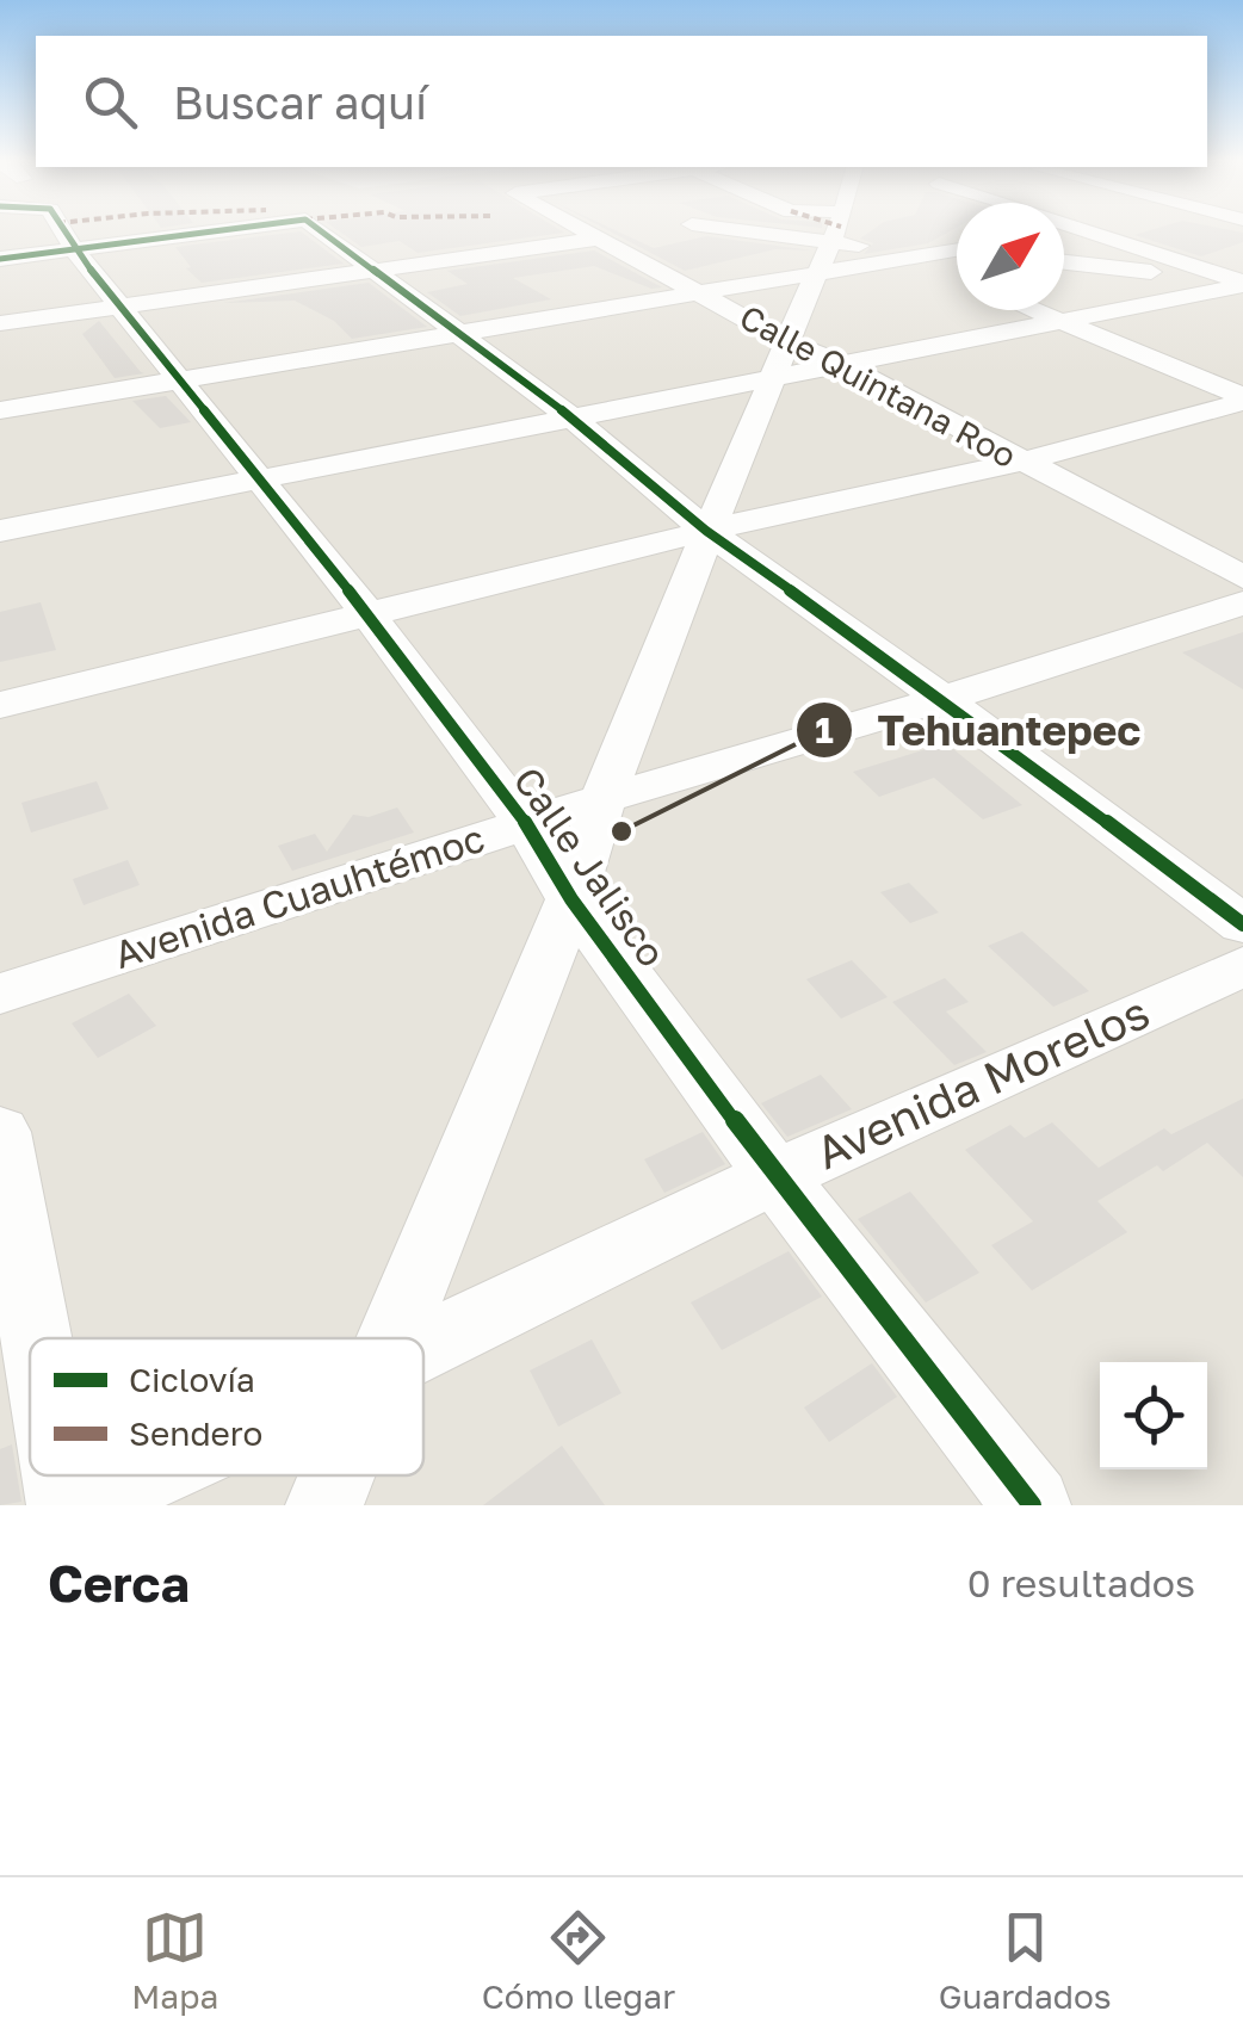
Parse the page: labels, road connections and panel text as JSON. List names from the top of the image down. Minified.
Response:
{"streets":{"street":["Calle Quintana Roo","Calle Jalisco","Avenida Cuauhtémoc","Avenida Morelos"]},"crossings":[["Calle Jalisco","Avenida Cuauhtémoc"],["Calle Jalisco","Avenida Morelos"]],"places":["Tehuantepec"],"legend":["Ciclovía","Sendero"],"north":"top right","page":{"search":"Buscar aquí","heading":["Cerca","0 resultados"],"nav":["Mapa","Cómo llegar","Guardados"]}}
